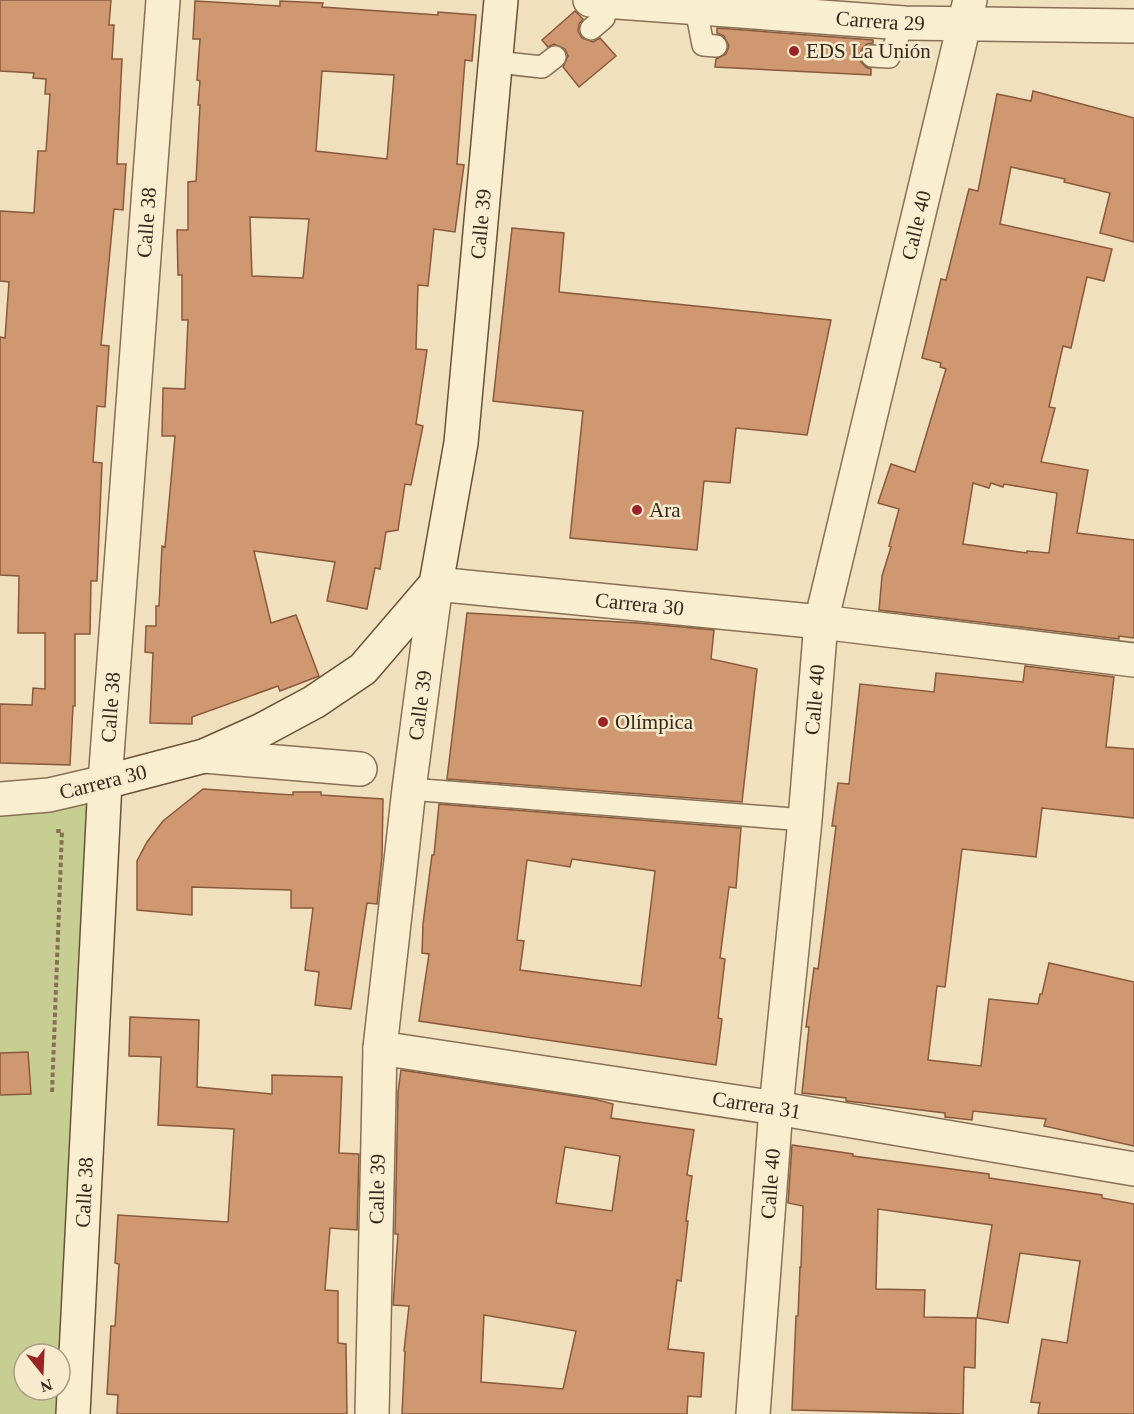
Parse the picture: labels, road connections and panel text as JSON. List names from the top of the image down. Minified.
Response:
{"streets":{"street":["Carrera 29","Calle 38","Calle 39","Calle 40","Carrera 30","Carrera 31"]},"crossings":[["Carrera 29","Calle 40"],["Calle 38","Carrera 30"],["Calle 39","Carrera 30"],["Calle 39","Carrera 31"],["Calle 40","Carrera 30"],["Calle 40","Carrera 31"]],"places":["EDS La Unión","Ara","Olímpica"],"north":"bottom"}
